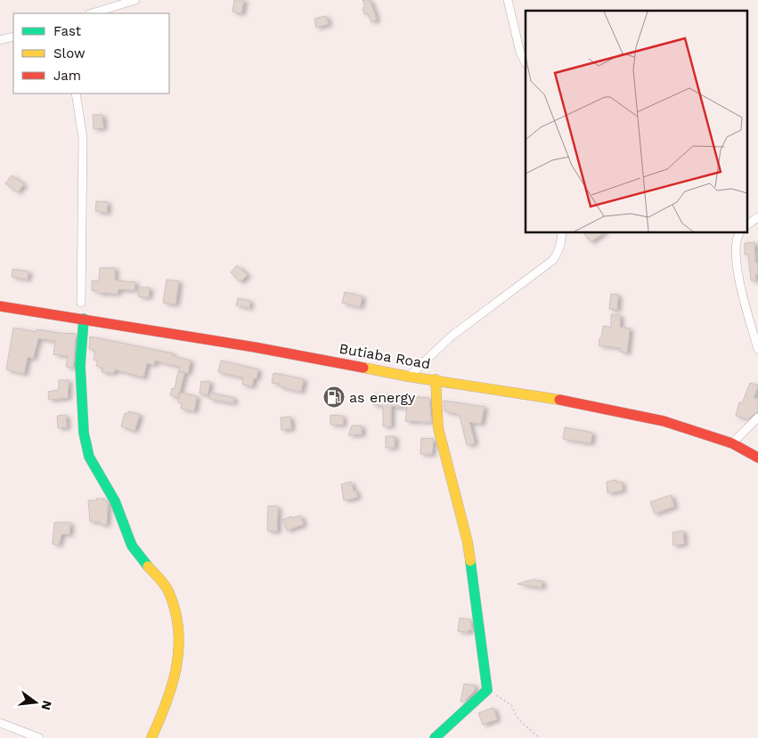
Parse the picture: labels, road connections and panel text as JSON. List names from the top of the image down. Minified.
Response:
{"streets":{"street":["Butiaba Road"]},"places":{"fuel station":["as energy"]},"legend":["Fast","Slow","Jam"],"north":"right"}
